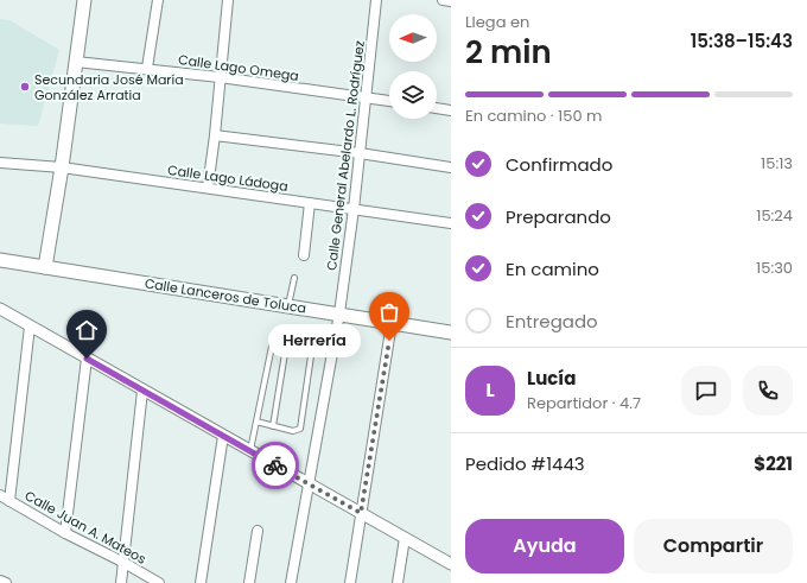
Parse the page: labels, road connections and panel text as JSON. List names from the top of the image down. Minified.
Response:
{"streets":{"main road":["Calle Lanceros de Toluca"],"street":["Calle Lago Omega","Calle General Abelardo L. Rodríguez","Calle Lago Ládoga","Calle Juan A. Mateos"]},"crossings":[["Calle Lago Omega","Calle General Abelardo L. Rodríguez"],["Calle General Abelardo L. Rodríguez","Calle Lago Ládoga"],["Calle General Abelardo L. Rodríguez","Calle Lanceros de Toluca"]],"places":["Secundaria José María González Arratia","Herrería"],"north":"left","page":{"heading":["2 min","Llega en","15:38–15:43"],"panel":["Lucía","Repartidor · 4.7","Pedido #1443","$221"],"bar":"En camino · 150 m","list":[["Confirmado","15:13"],["Preparando","15:24"],["En camino","15:30"],"Entregado"],"bubble":"Herrería","round":"L","buttons":["Ayuda","Compartir"]}}
